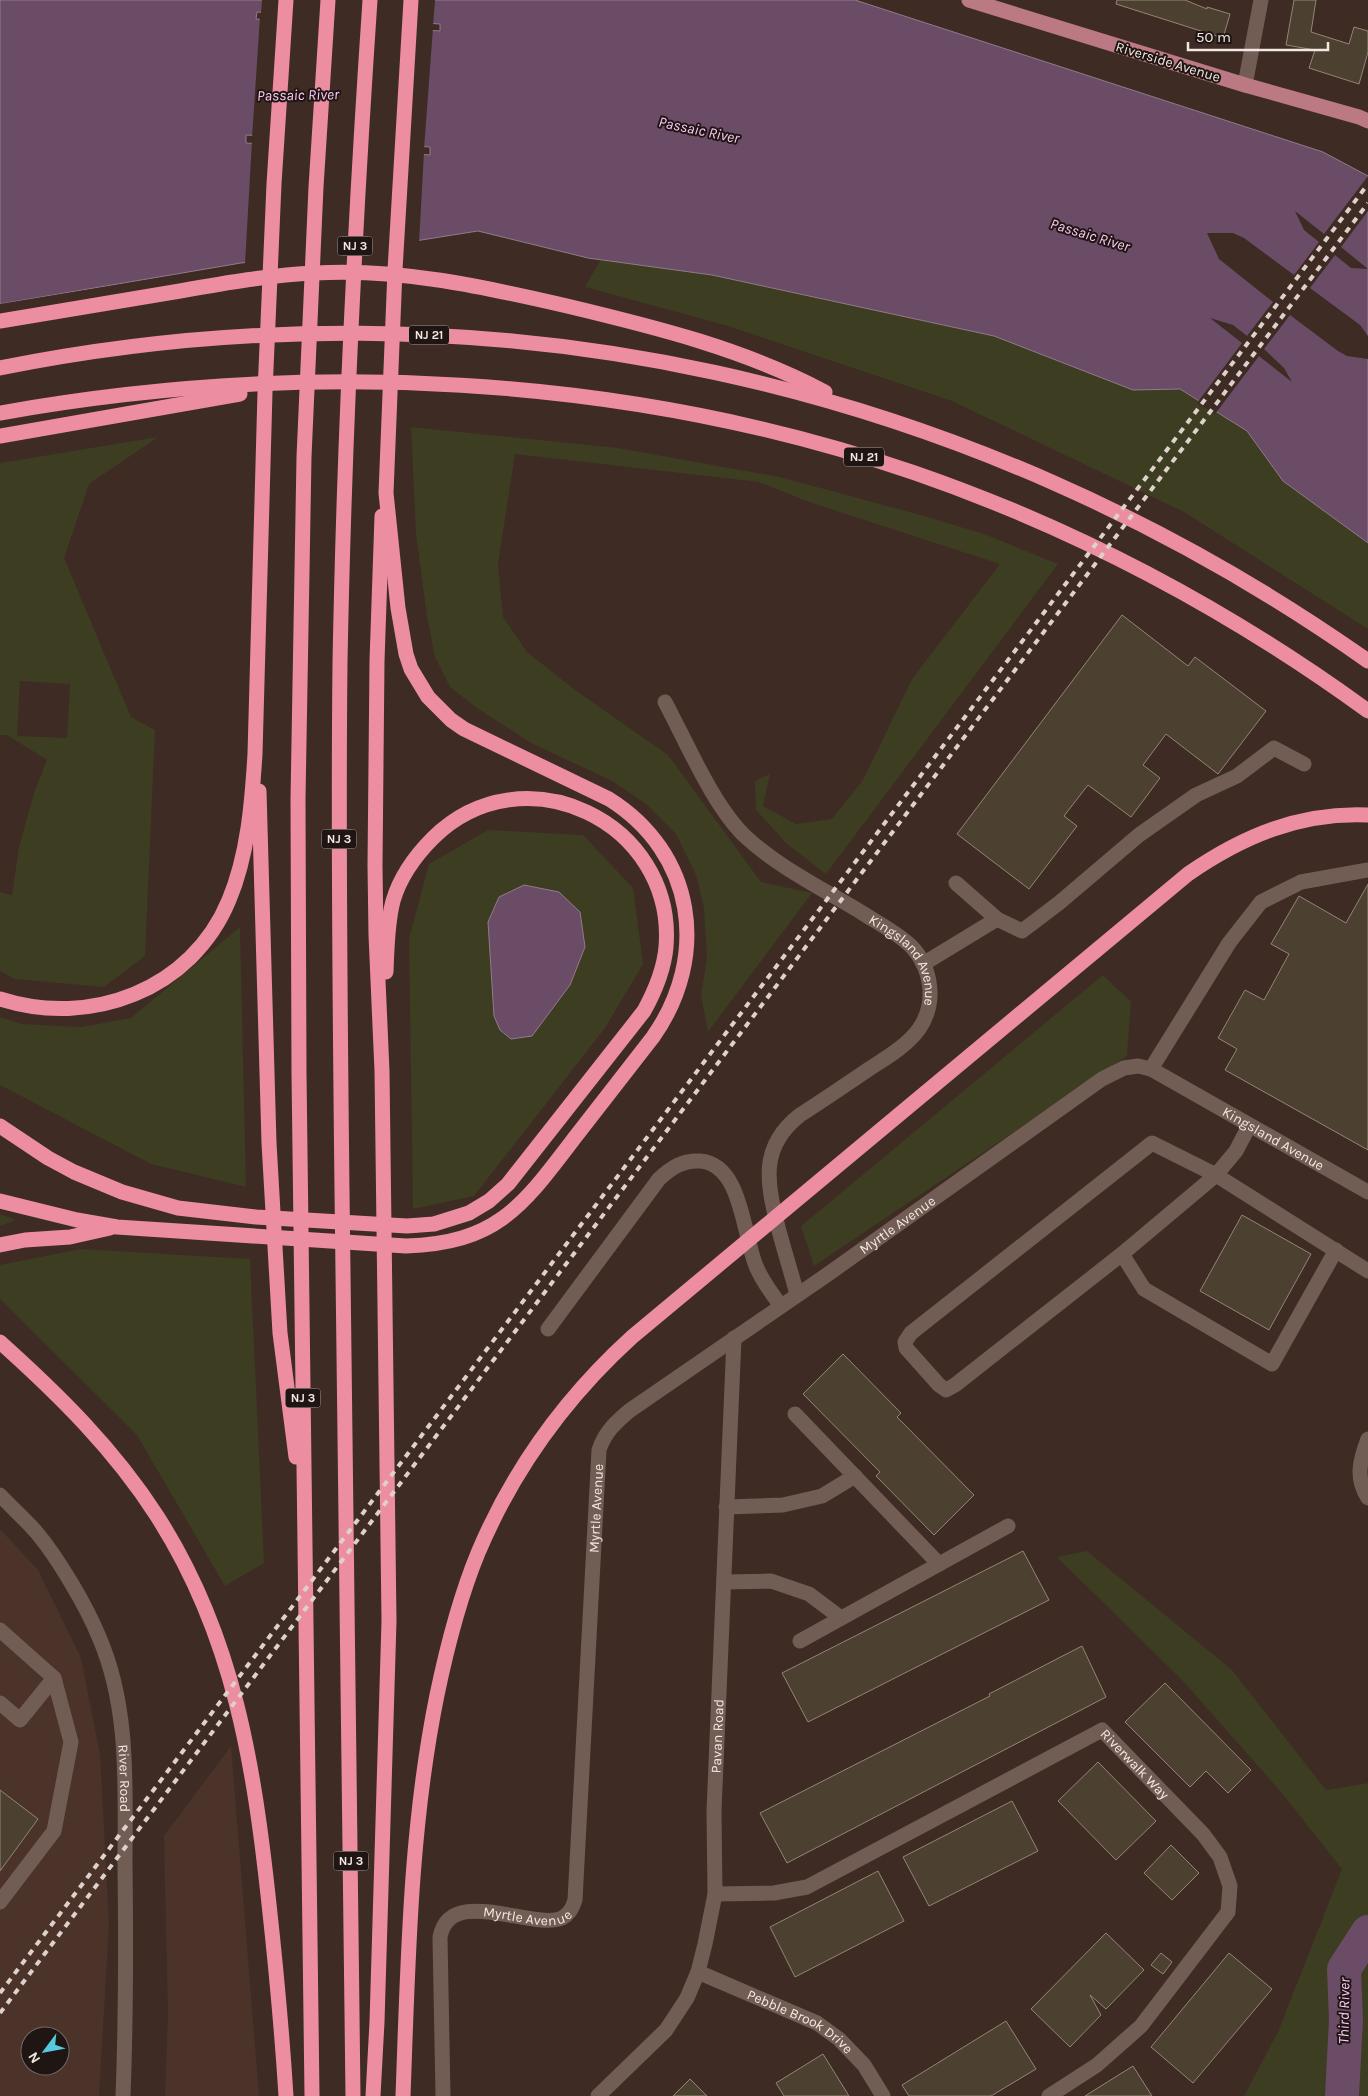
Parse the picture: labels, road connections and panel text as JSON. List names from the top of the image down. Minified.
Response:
{"streets":{"highway":["NJ 3","NJ 21"],"main road":["Riverside Avenue"],"street":["Kingsland Avenue","Myrtle Avenue","Pavan Road","Riverwalk Way","River Road","Pebble Brook Drive"]},"crossings":[["Kingsland Avenue","Myrtle Avenue"],["Myrtle Avenue","Pavan Road"],["Pavan Road","Riverwalk Way"],["Pavan Road","Pebble Brook Drive"]],"water":["Passaic River","Third River"],"scale_bar":"50 m","north":"bottom left"}
